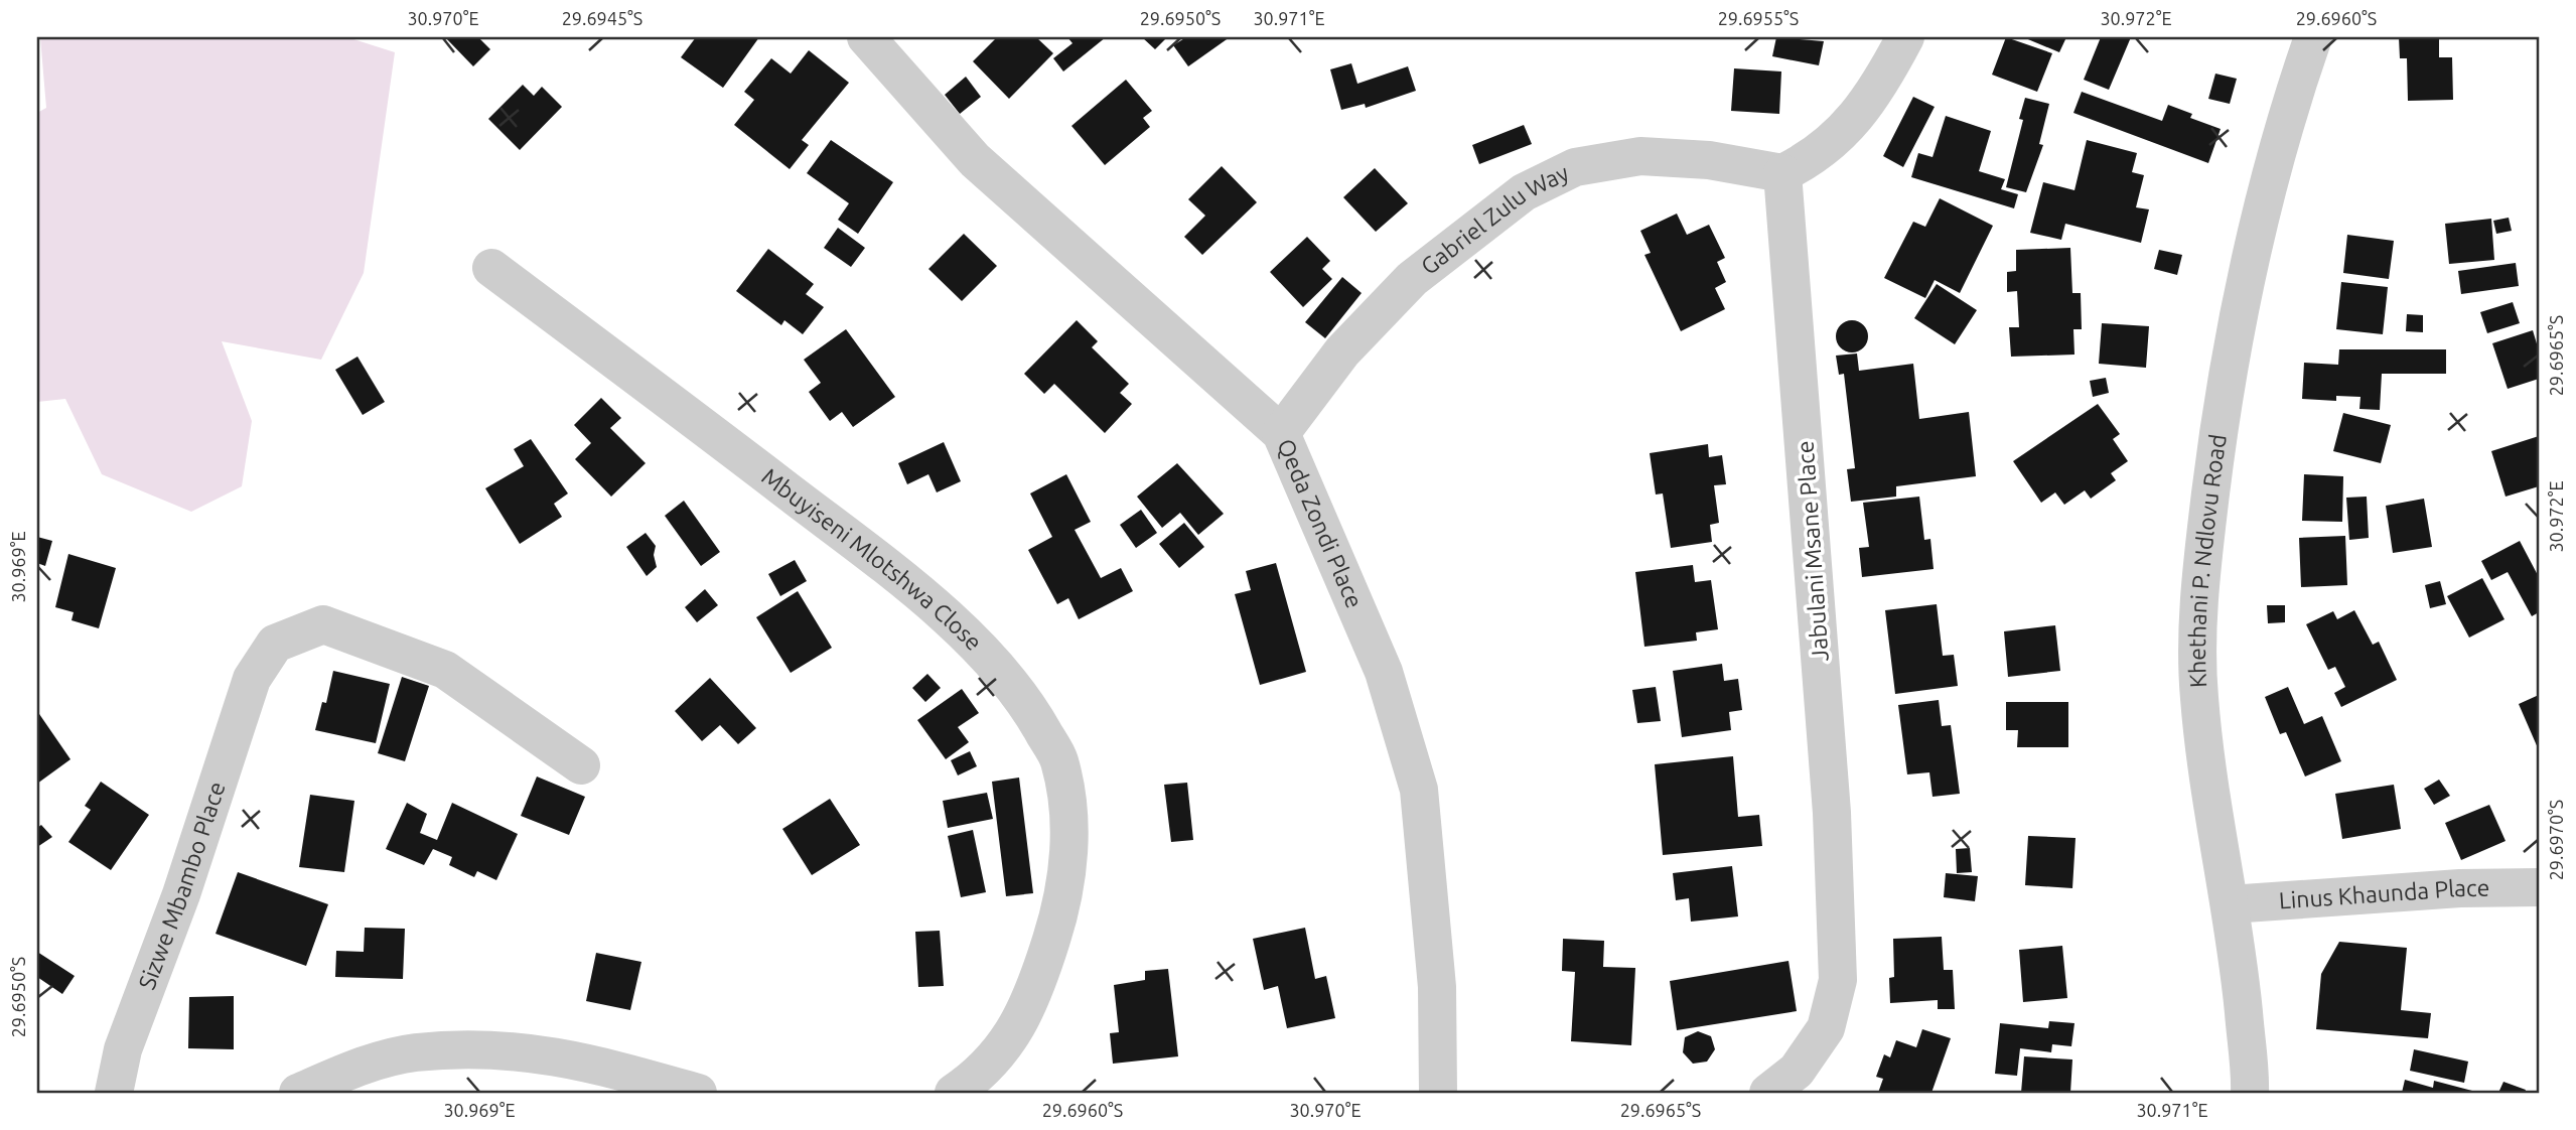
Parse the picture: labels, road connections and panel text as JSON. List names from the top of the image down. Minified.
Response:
{"streets":{"street":["Gabriel Zulu Way","Qeda Zondi Place","Jabulani Msane Place","Mbuyiseni Mlotshwa Close","Khethani P. Ndlovu Road","Sizwe Mbambo Place","Linus Khaunda Place"]},"crossings":[["Gabriel Zulu Way","Qeda Zondi Place"],["Gabriel Zulu Way","Jabulani Msane Place"],["Khethani P. Ndlovu Road","Linus Khaunda Place"]],"coordinates":["30.970°E","29.6945°S","29.6950°S","30.971°E","29.6955°S","30.972°E","29.6960°S","29.6965°S","30.969°E","29.6970°S"]}
